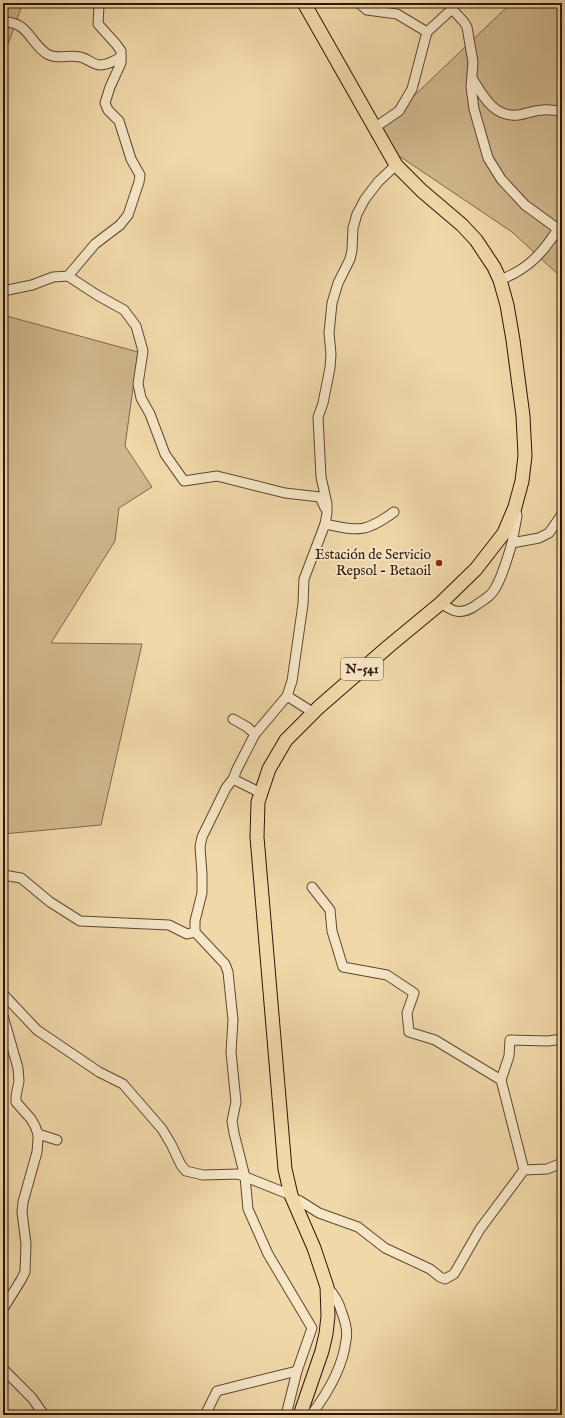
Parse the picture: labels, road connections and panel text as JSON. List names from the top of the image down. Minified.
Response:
{"streets":{"highway":["N-541"]},"places":["Estación de Servicio Repsol - Betaoil"]}
